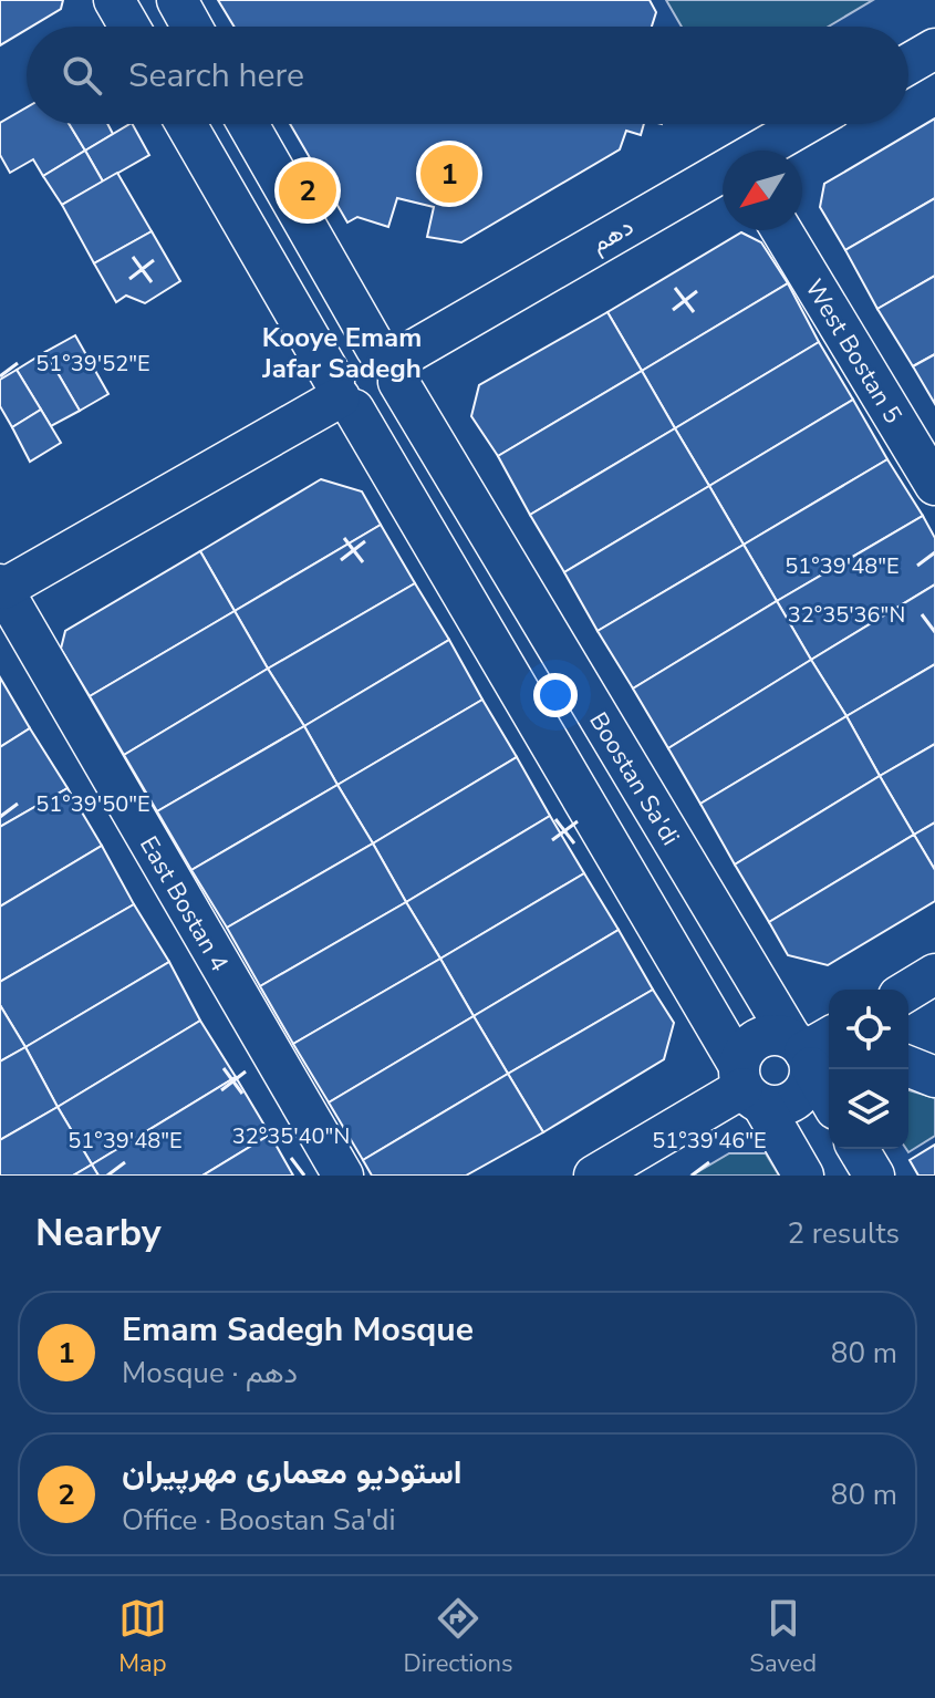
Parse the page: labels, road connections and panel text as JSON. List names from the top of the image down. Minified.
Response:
{"streets":{"street":["دهم","West Bostan 5","Boostan Sa'di","East Bostan 4"]},"crossings":[["دهم","Boostan Sa'di"]],"districts":["Kooye Emam Jafar Sadegh"],"north":"bottom left","page":{"search":"Search here","pins":["1","2"],"heading":["Nearby","2 results"],"list":[{"mark":"1","name":"Emam Sadegh Mosque","note":"Mosque · دهم","value":"80 m"},{"mark":"2","name":"استودیو معماری مهرپیران","note":"Office · Boostan Sa'di","value":"80 m"}],"nav":["Map","Directions","Saved"]},"coordinates":["51°39'52\"E","51°39'48\"E","32°35'36\"N","51°39'50\"E","32°35'40\"N","51°39'46\"E"]}
